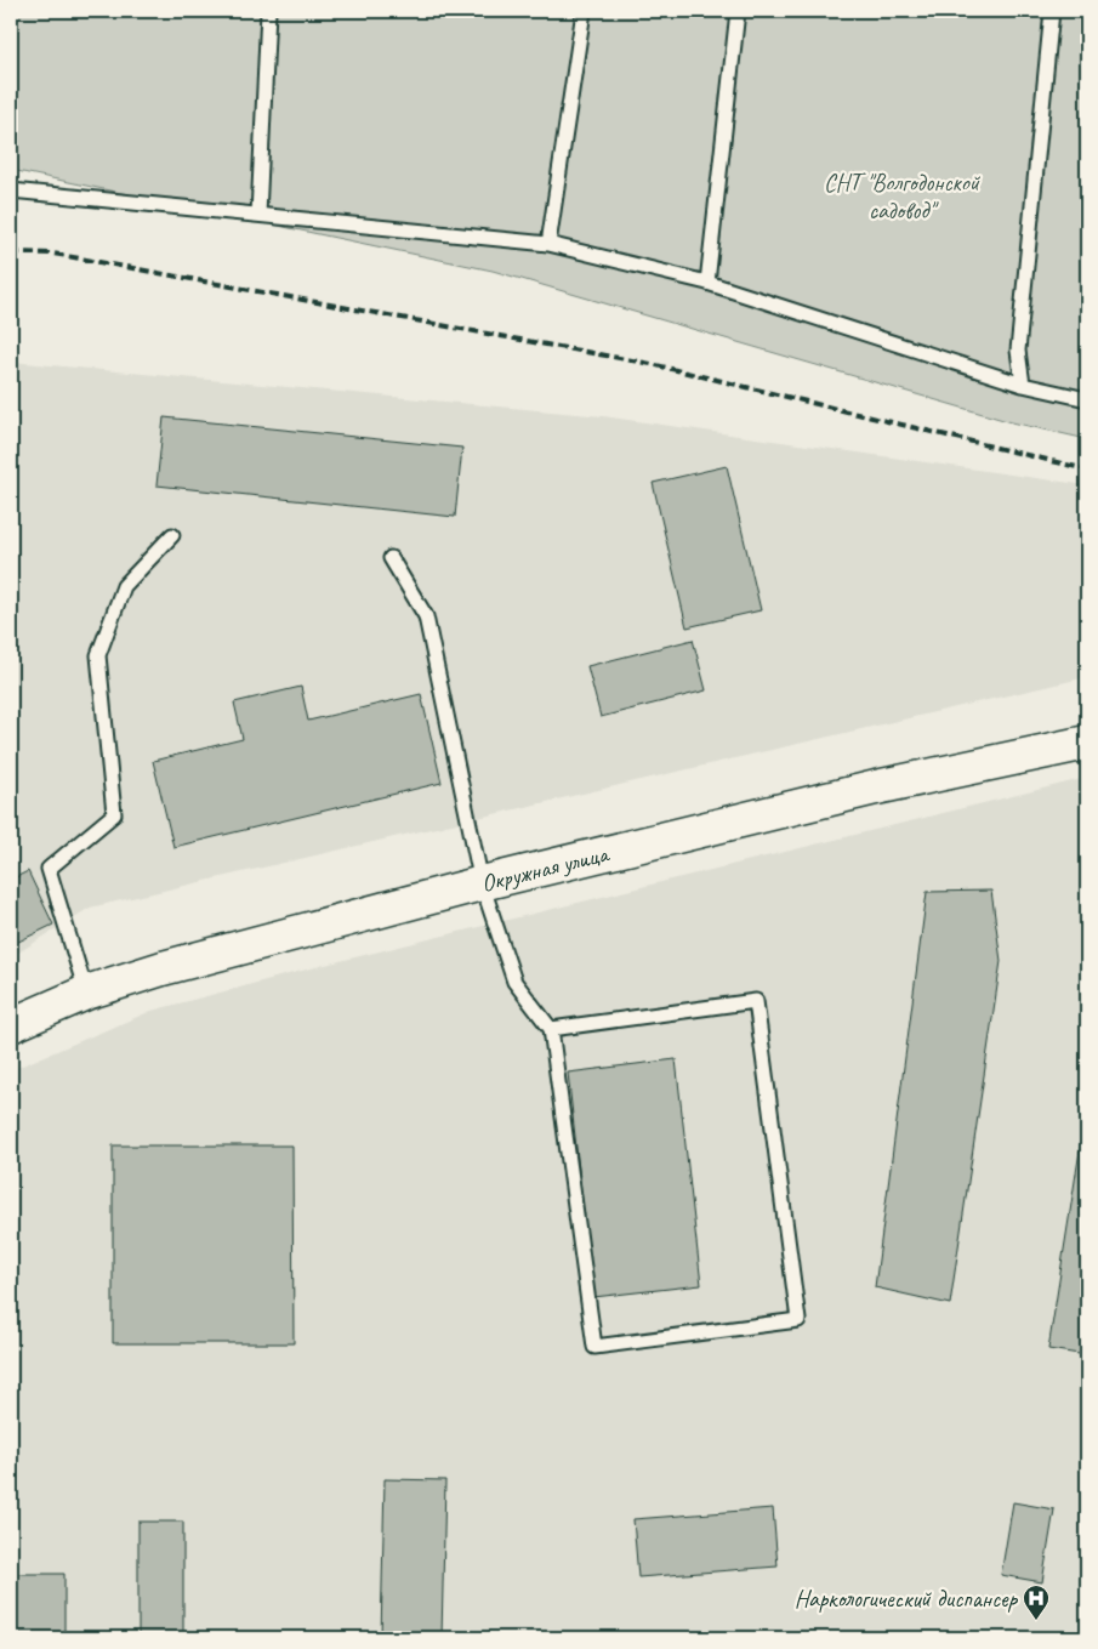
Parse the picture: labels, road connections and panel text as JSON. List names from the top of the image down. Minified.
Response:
{"streets":{"main road":["Окружная улица"]},"parks":["СНТ \"Волгодонской садовод\""],"places":{"hospital":["Наркологический диспансер"]}}
